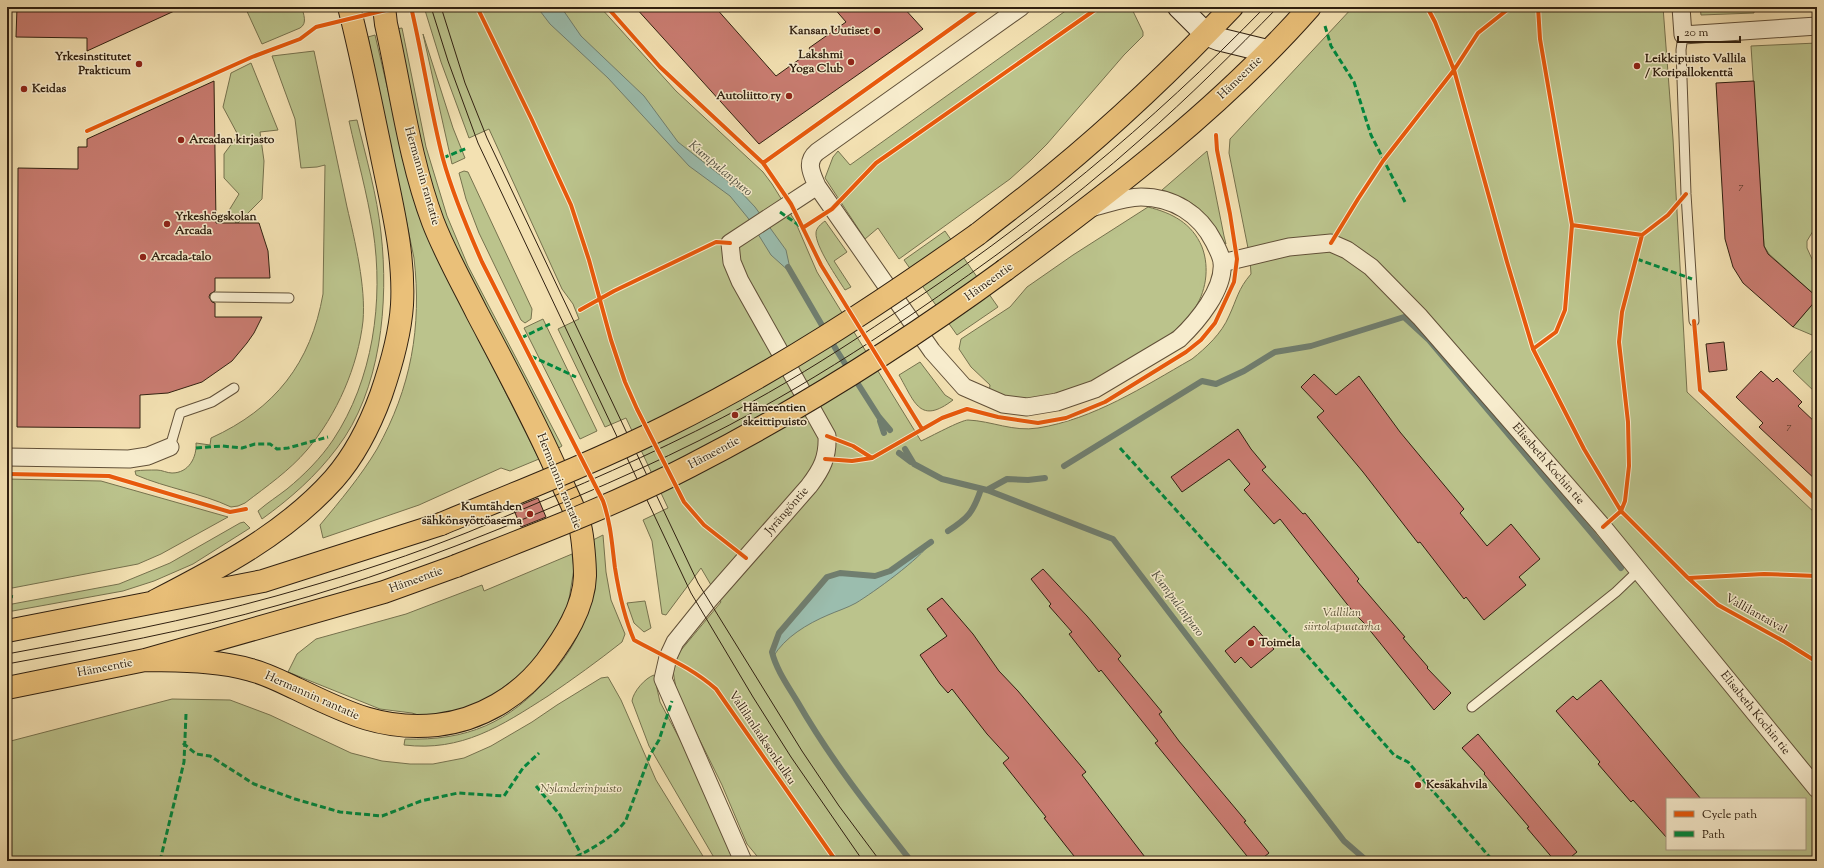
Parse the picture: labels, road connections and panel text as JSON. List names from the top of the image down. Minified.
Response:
{"streets":{"main road":["Hämeentie","Hermannin rantatie"],"street":["Elisabeth Kochin tie","Jyrängöntie"],"cycle path":["Vallilantaival","Vallilanlaaksonkulku"]},"crossings":[["Hämeentie","Hermannin rantatie"]],"water":["Kumpulanpuro"],"parks":["Vallilan siirtolapuutarha","Nylanderinpuisto"],"places":["Kansan Uutiset","Lakshmi Yoga Club","Yrkesinstitutet Prakticum","Leikkipuisto Vallila / Koripallokenttä","Keidas","Autoliitto ry","Arcadan kirjasto","Yrkeshögskolan Arcada","Arcada-talo","Hämeentien skeittipuisto","Kumtähden sähkönsyöttöasema","Toimela","Kesäkahvila"],"house_numbers":["7","7"],"legend":["Cycle path","Path"],"scale_bar":"20 m"}
